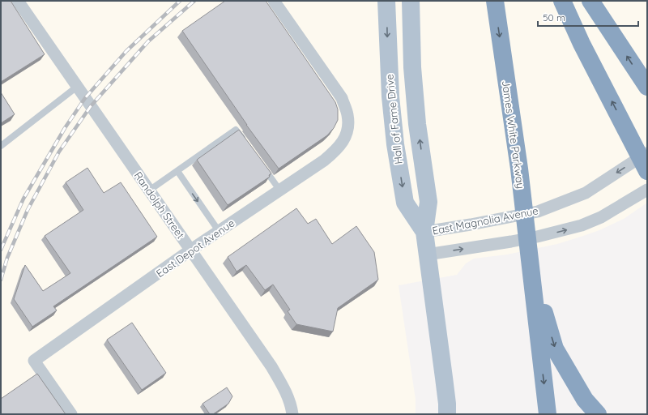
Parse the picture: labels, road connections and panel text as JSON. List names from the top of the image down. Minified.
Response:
{"streets":{"highway":["James White Parkway"],"main road":["Hall of Fame Drive"],"street":["Randolph Street","East Magnolia Avenue","East Depot Avenue"]},"crossings":[["Hall of Fame Drive","East Magnolia Avenue"],["Randolph Street","East Depot Avenue"]],"scale_bar":"50 m"}
